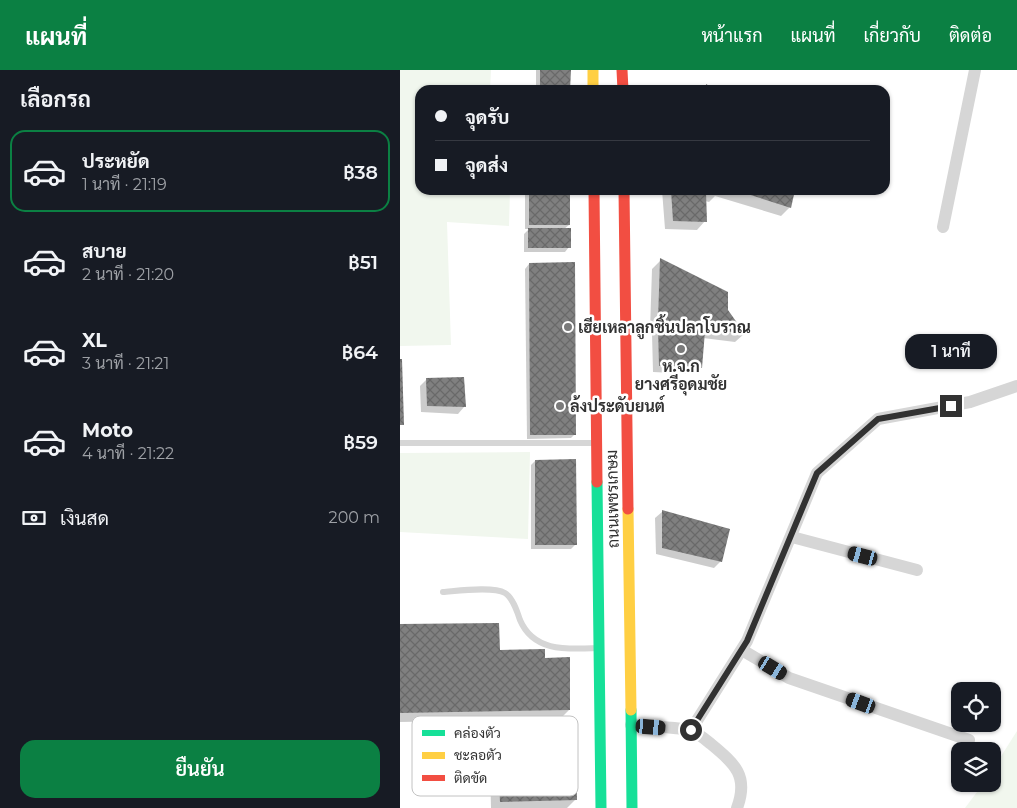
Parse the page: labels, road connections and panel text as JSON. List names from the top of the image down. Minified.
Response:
{"streets":{"main road":["ถนนเพชรเกษม"]},"places":["เฮียเหลาลูกชิ้นปลาโบราณ","ห.จ.ก ยางศรีอุดมชัย","ล้งประดับยนต์"],"legend":["คล่องตัว","ชะลอตัว","ติดขัด"],"page":{"header":"แผนที่","nav":["หน้าแรก","แผนที่","เกี่ยวกับ","ติดต่อ"],"heading":"เลือกรถ","banner":["จุดรับ","จุดส่ง"],"list":[{"name":"ประหยัด","note":"1 นาที · 21:19","value":"฿38"},{"name":"สบาย","note":"2 นาที · 21:20","value":"฿51"},{"name":"XL","note":"3 นาที · 21:21","value":"฿64"},{"name":"Moto","note":"4 นาที · 21:22","value":"฿59"}],"bubble":"1 นาที","pay":["เงินสด","200 m"],"buttons":"ยืนยัน"}}
